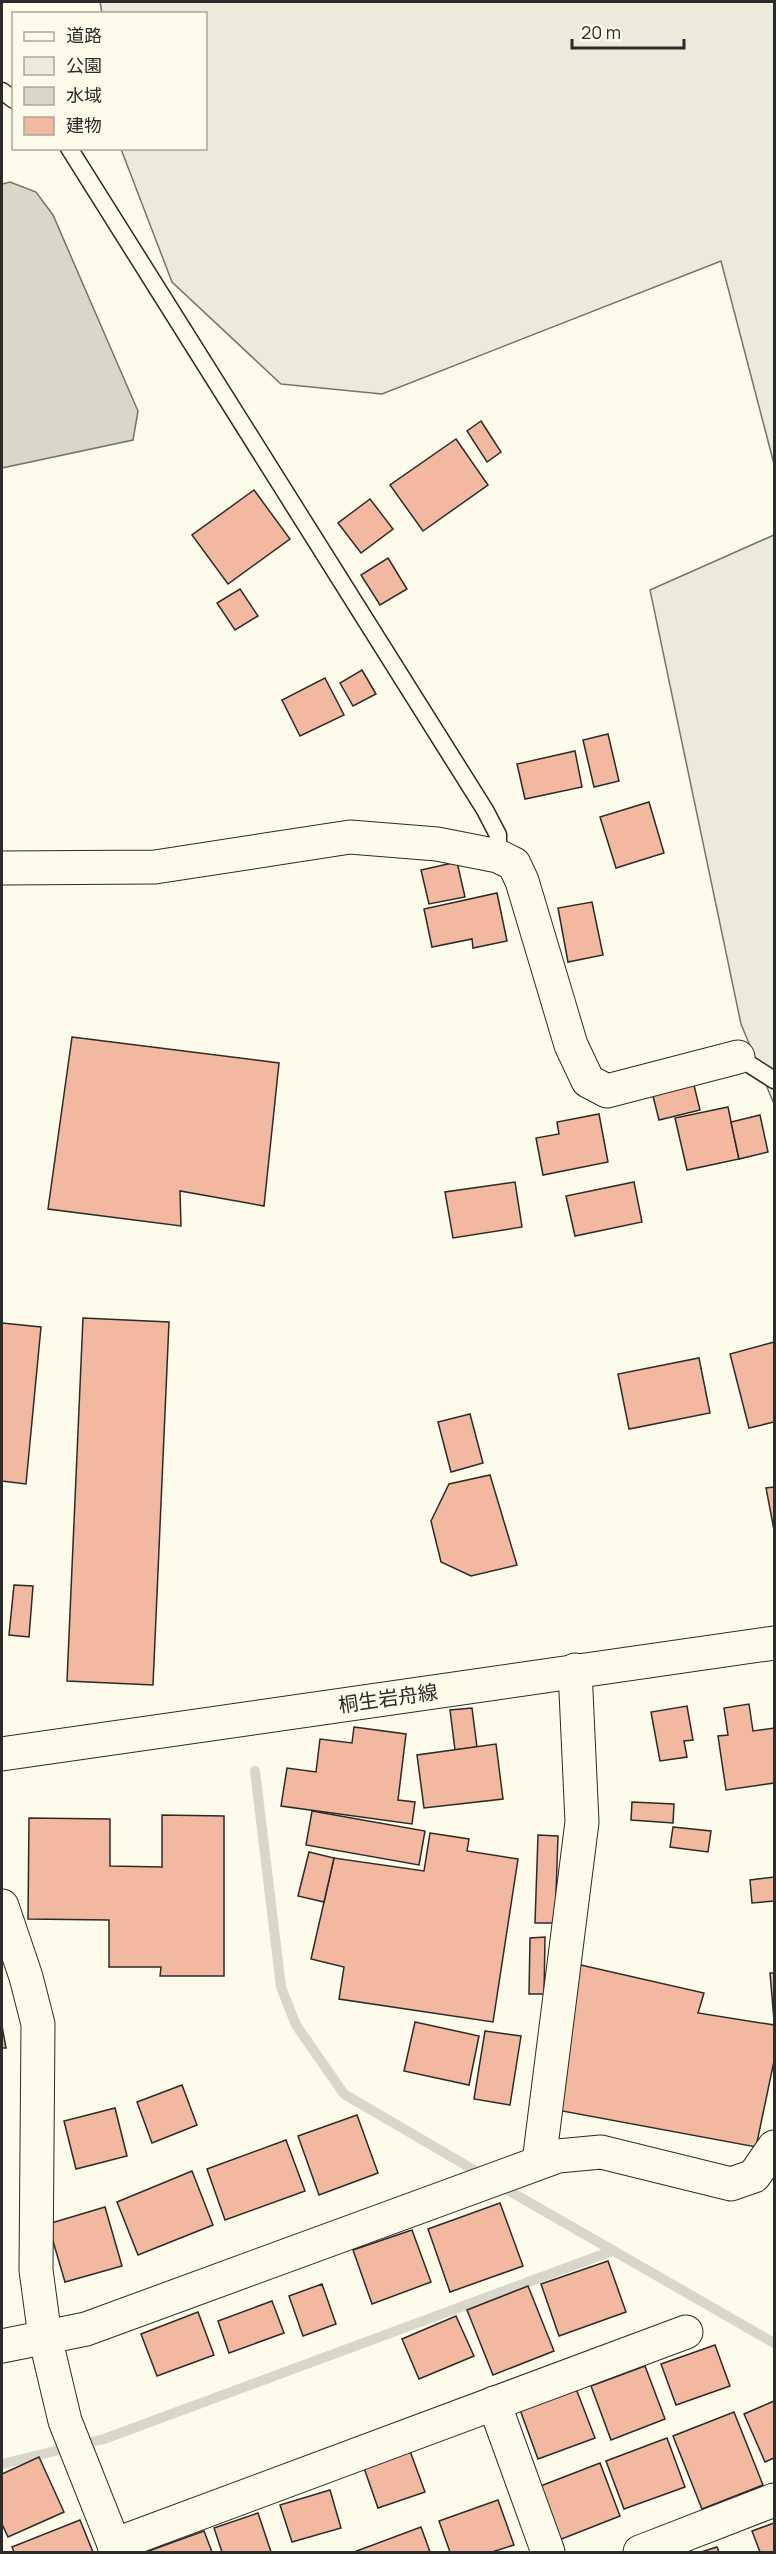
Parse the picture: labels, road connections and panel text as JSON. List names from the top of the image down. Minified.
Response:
{"streets":{"street":["桐生岩舟線"]},"legend":["道路","公園","水域","建物"],"scale_bar":"20 m"}
